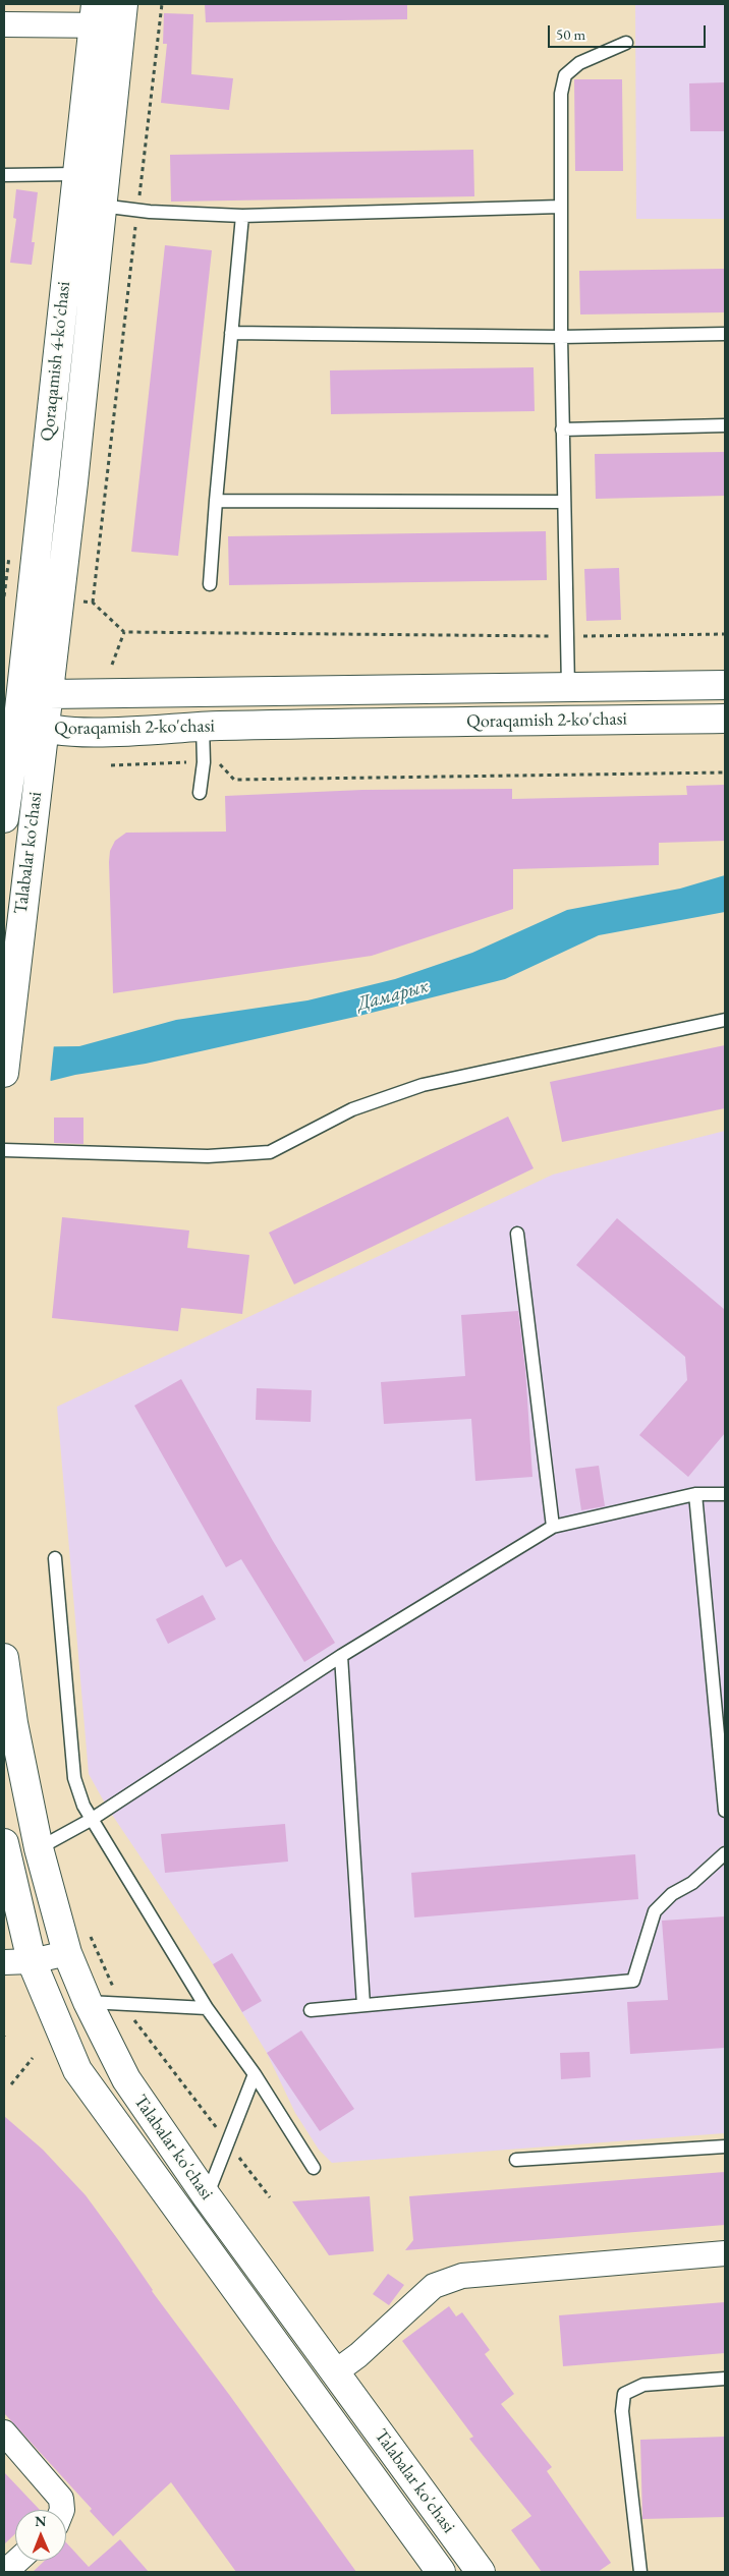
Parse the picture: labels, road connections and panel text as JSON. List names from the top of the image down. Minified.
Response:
{"streets":{"main road":["Qoraqamish 4-ko'chasi","Qoraqamish 2-ko'chasi","Talabalar ko'chasi"]},"crossings":[["Qoraqamish 4-ko'chasi","Qoraqamish 2-ko'chasi"],["Qoraqamish 4-ko'chasi","Talabalar ko'chasi"],["Qoraqamish 2-ko'chasi","Talabalar ko'chasi"]],"water":["Дамарык"],"scale_bar":"50 m","north":"top"}
